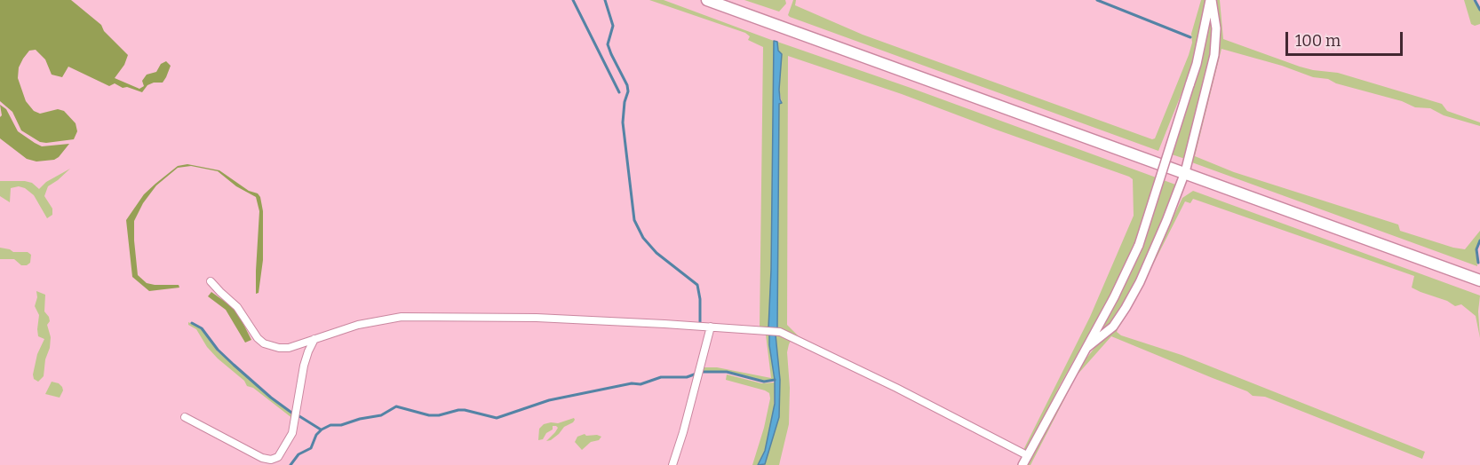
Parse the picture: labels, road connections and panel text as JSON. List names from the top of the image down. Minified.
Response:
{"scale_bar":"100 m"}
